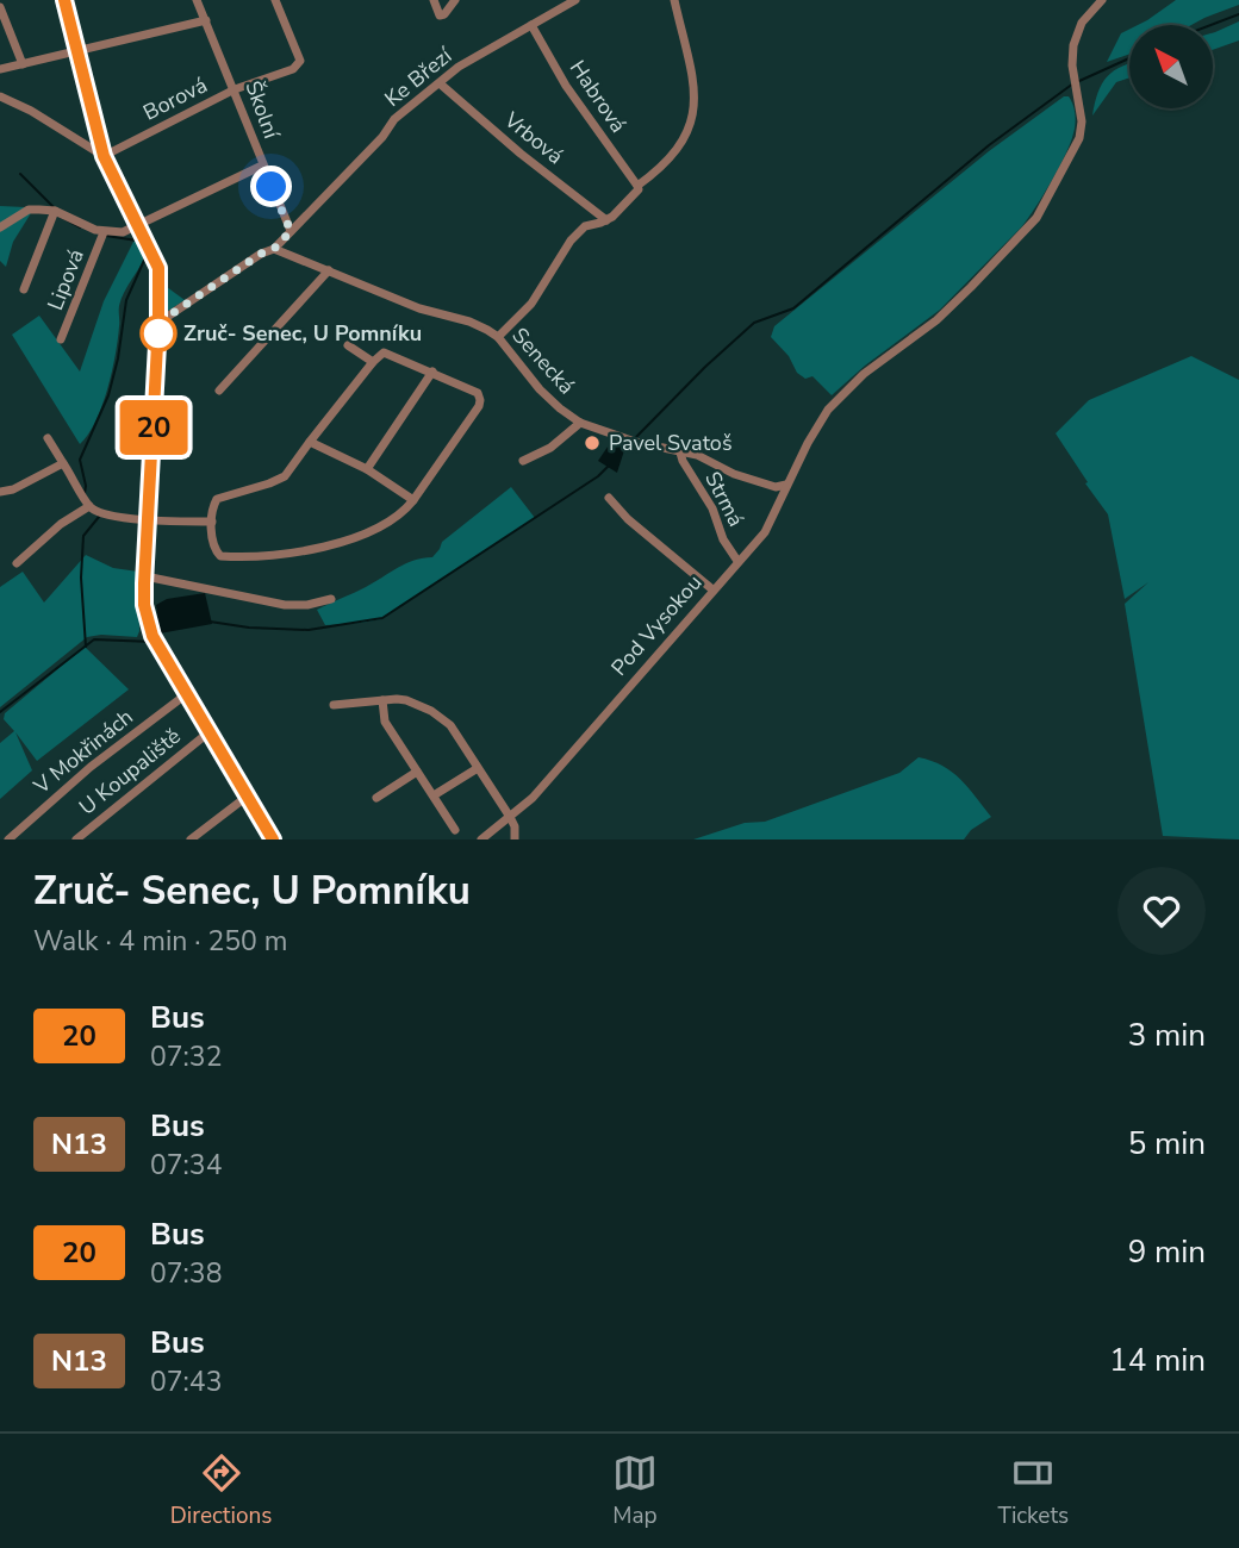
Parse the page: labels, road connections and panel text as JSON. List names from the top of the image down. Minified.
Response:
{"streets":{"street":["Ke Březí","Habrová","Borová","Školní","Vrbová","Lipová","Senecká","Strmá","Pod Vysokou","V Mokřinách","U Koupaliště"]},"crossings":[["Ke Březí","Habrová"],["Ke Březí","Školní"],["Ke Březí","Vrbová"],["Ke Březí","Senecká"],["Borová","Školní"],["Senecká","Strmá"],["Senecká","Pod Vysokou"],["Strmá","Pod Vysokou"]],"places":["Zruč- Senec, U Pomníku","Pavel Svatoš"],"lines":["bus line 20"],"north":"top left","page":{"on_map":"20","heading":["Zruč- Senec, U Pomníku","Walk · 4 min · 250 m"],"list":[{"mark":"20","name":"Bus","note":"07:32","value":"3 min"},{"mark":"N13","name":"Bus","note":"07:34","value":"5 min"},{"mark":"20","name":"Bus","note":"07:38","value":"9 min"},{"mark":"N13","name":"Bus","note":"07:43","value":"14 min"}],"tabs":["Directions","Map","Tickets"]}}
